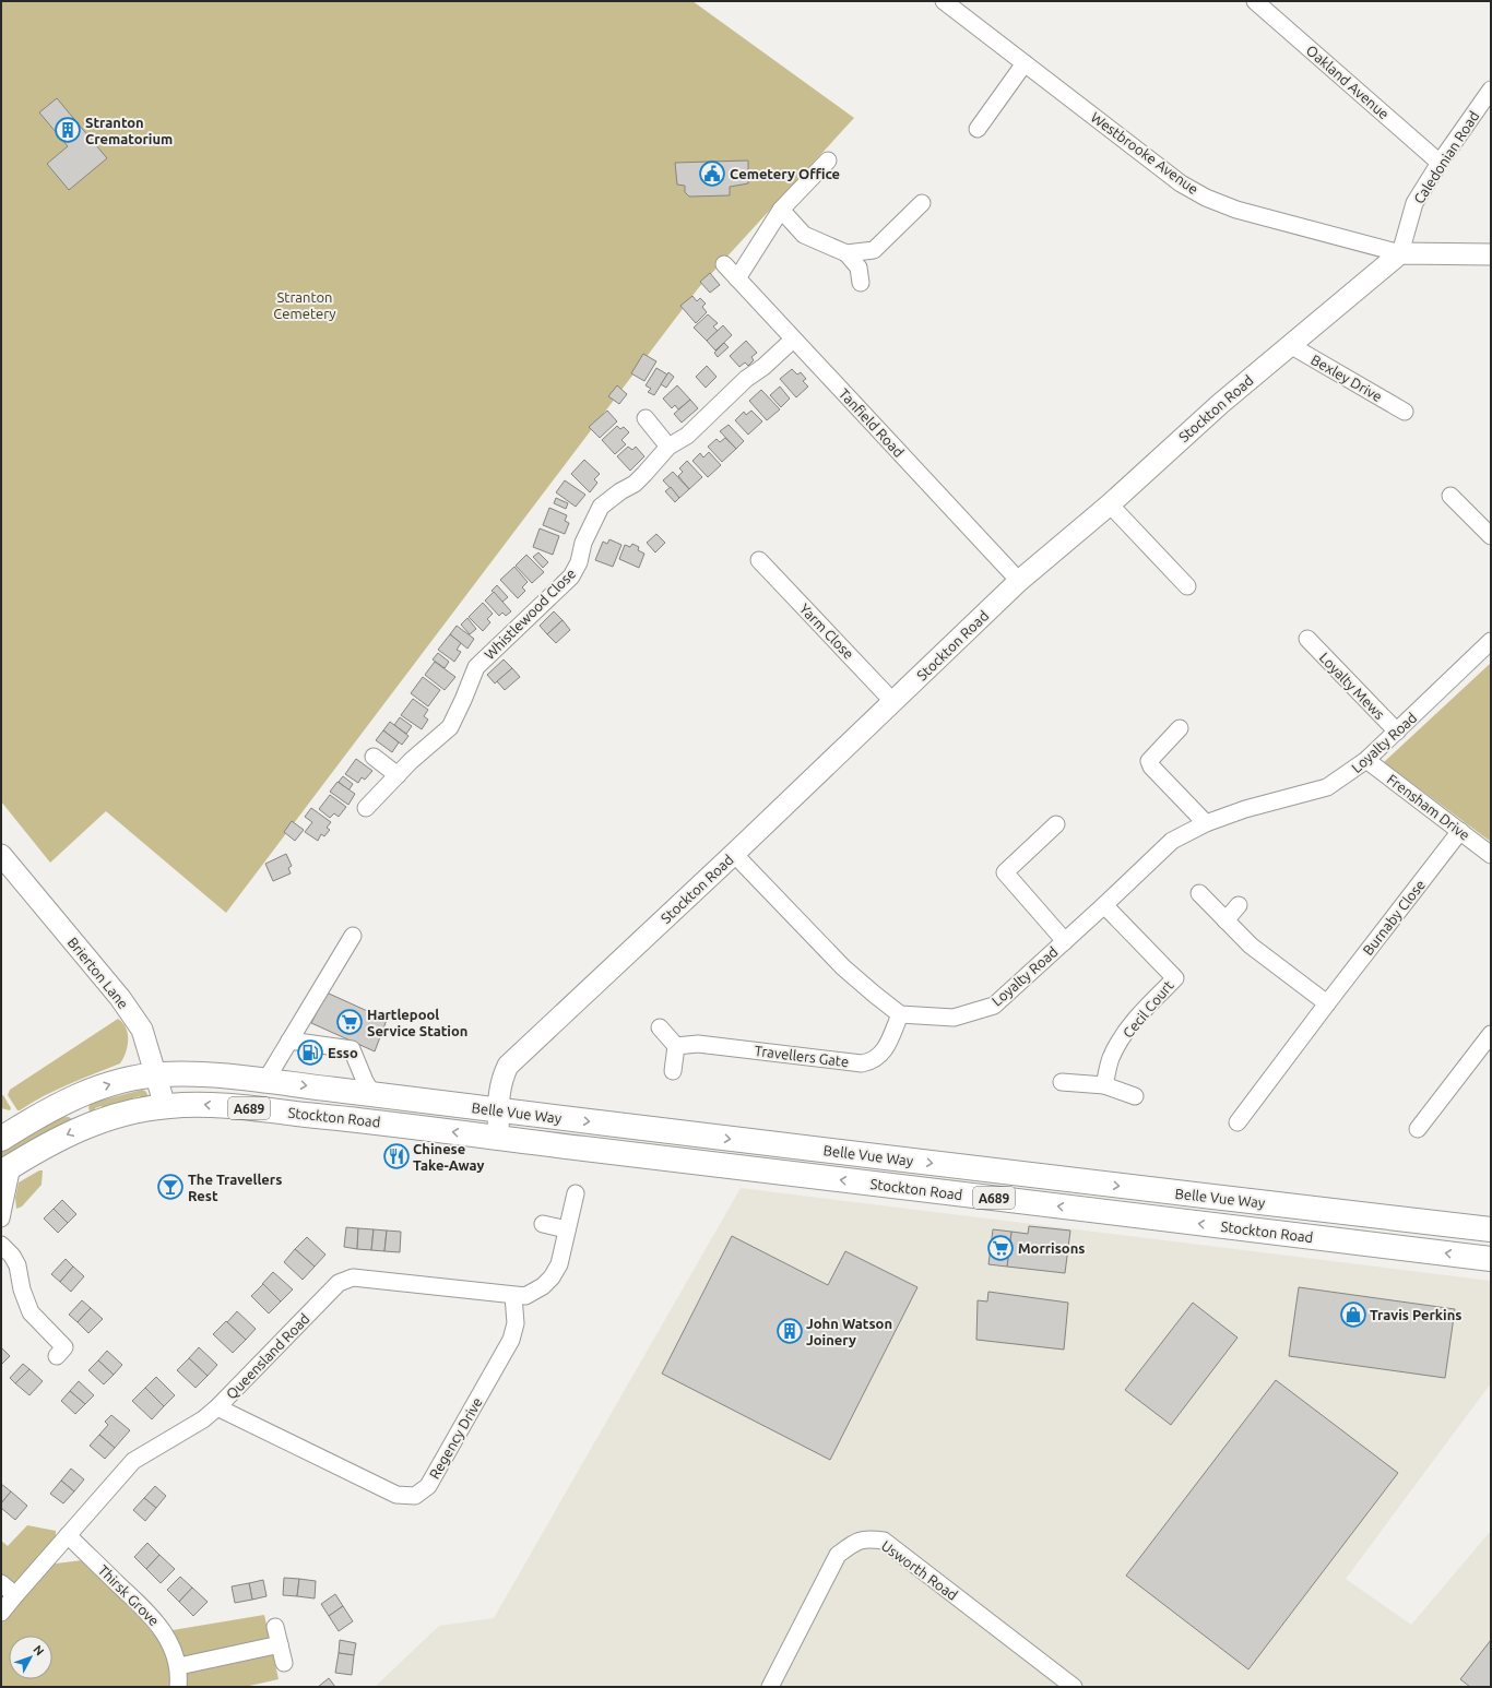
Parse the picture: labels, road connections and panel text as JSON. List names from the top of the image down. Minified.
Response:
{"streets":{"highway":["Stockton Road","A689","Belle Vue Way"],"street":["Oakland Avenue","Westbrooke Avenue","Caledonian Road","Bexley Drive","Tanfield Road","Whistlewood Close","Yarm Close","Loyalty Mews","Loyalty Road","Frensham Drive","Burnaby Close","Brierton Lane","Cecil Court","Travellers Gate","Queensland Road","Regency Drive","Usworth Road","Thirsk Grove"]},"crossings":[["Oakland Avenue","Caledonian Road"],["Westbrooke Avenue","Caledonian Road"],["Westbrooke Avenue","Stockton Road"],["Caledonian Road","Stockton Road"],["Bexley Drive","Stockton Road"],["Stockton Road","Tanfield Road"],["Stockton Road","Yarm Close"],["Stockton Road","Brierton Lane"],["Stockton Road","Belle Vue Way"],["Tanfield Road","Whistlewood Close"],["Loyalty Mews","Loyalty Road"],["Loyalty Road","Frensham Drive"],["Loyalty Road","Cecil Court"],["Loyalty Road","Travellers Gate"],["Frensham Drive","Burnaby Close"],["Brierton Lane","A689"],["A689","Belle Vue Way"],["Queensland Road","Regency Drive"],["Queensland Road","Thirsk Grove"]],"one_way":["Stockton Road","Belle Vue Way"],"parks":["Stranton Cemetery"],"places":{"building":["Stranton Crematorium","John Watson Joinery"],"public building":["Cemetery Office"],"supermarket":["Hartlepool Service Station","Morrisons"],"fuel station":["Esso"],"restaurant":["Chinese Take-Away"],"bar":["The Travellers Rest"],"shop":["Travis Perkins"]},"north":"top right"}
